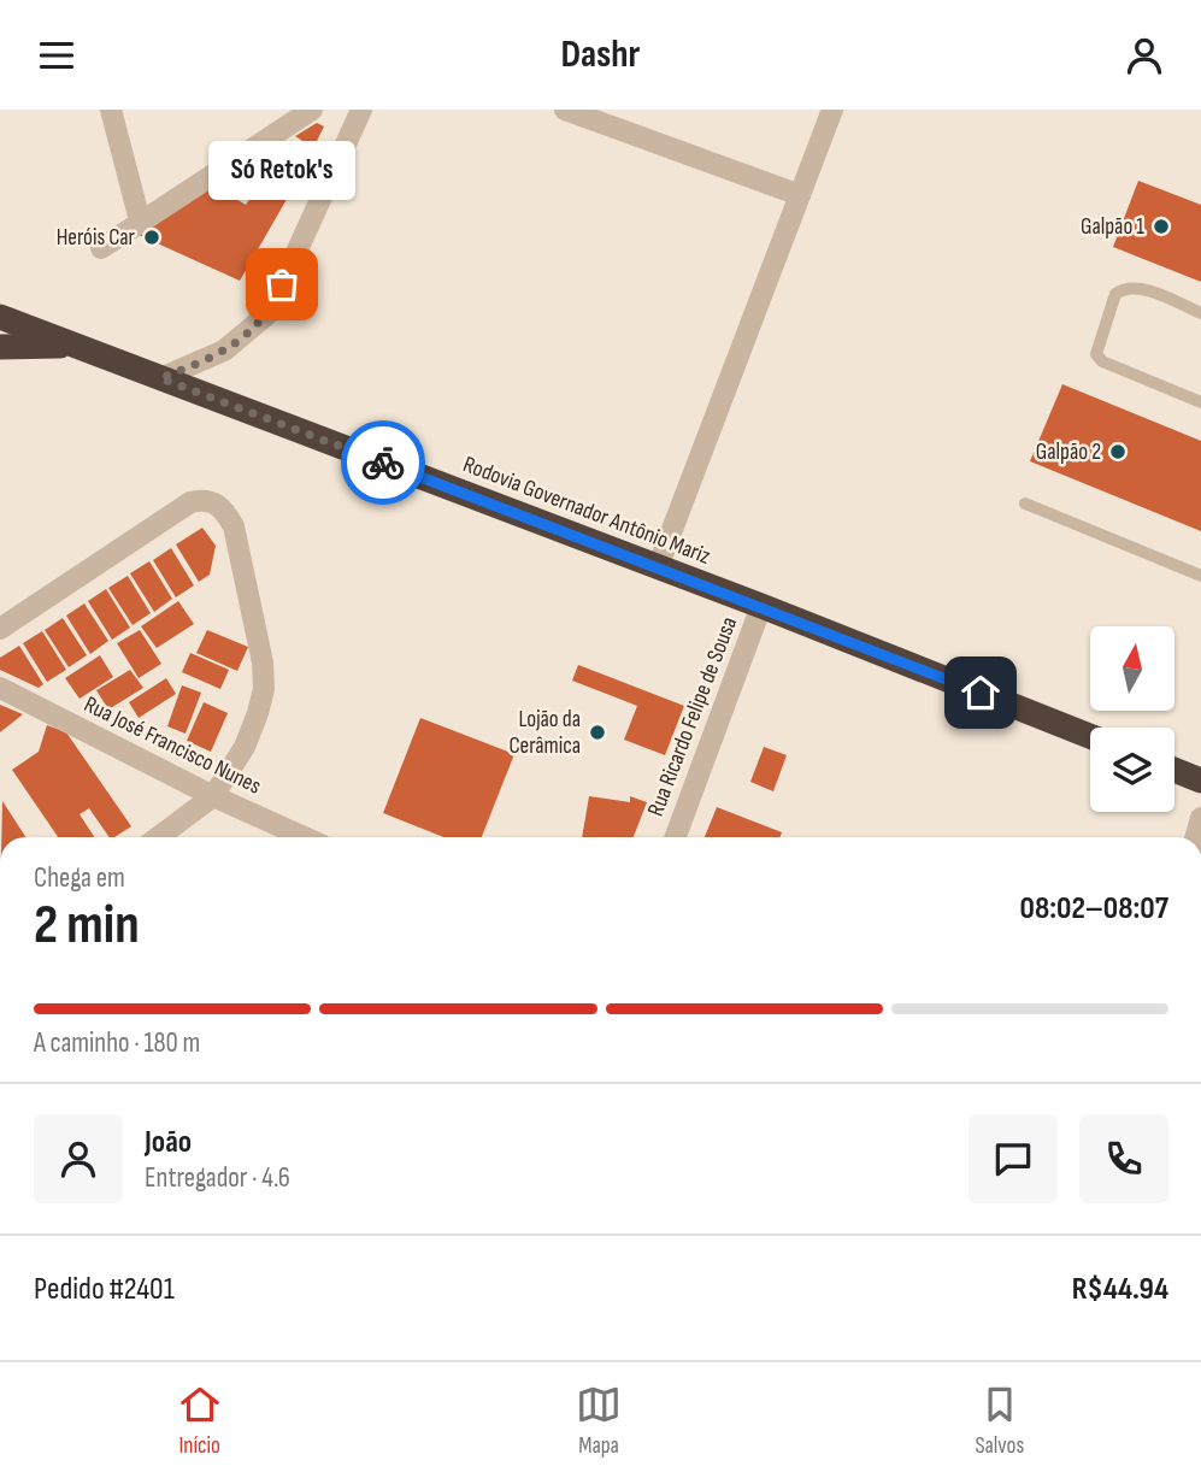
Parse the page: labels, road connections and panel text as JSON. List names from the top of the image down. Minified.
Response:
{"streets":{"highway":["Rodovia Governador Antônio Mariz"],"street":["Rua Ricardo Felipe de Sousa","Rua José Francisco Nunes"]},"crossings":[["Rodovia Governador Antônio Mariz","Rua Ricardo Felipe de Sousa"]],"places":["Galpão 1","Heróis Car","Só Retok's","Galpão 2","Lojão da Cerâmica"],"north":"top","page":{"header":"Dashr","bubble":"Só Retok's","heading":["2 min","Chega em","08:02–08:07"],"panel":["João","Entregador · 4.6","Pedido #2401","R$44.94"],"bar":"A caminho · 180 m","tabs":["Início","Mapa","Salvos"]}}
